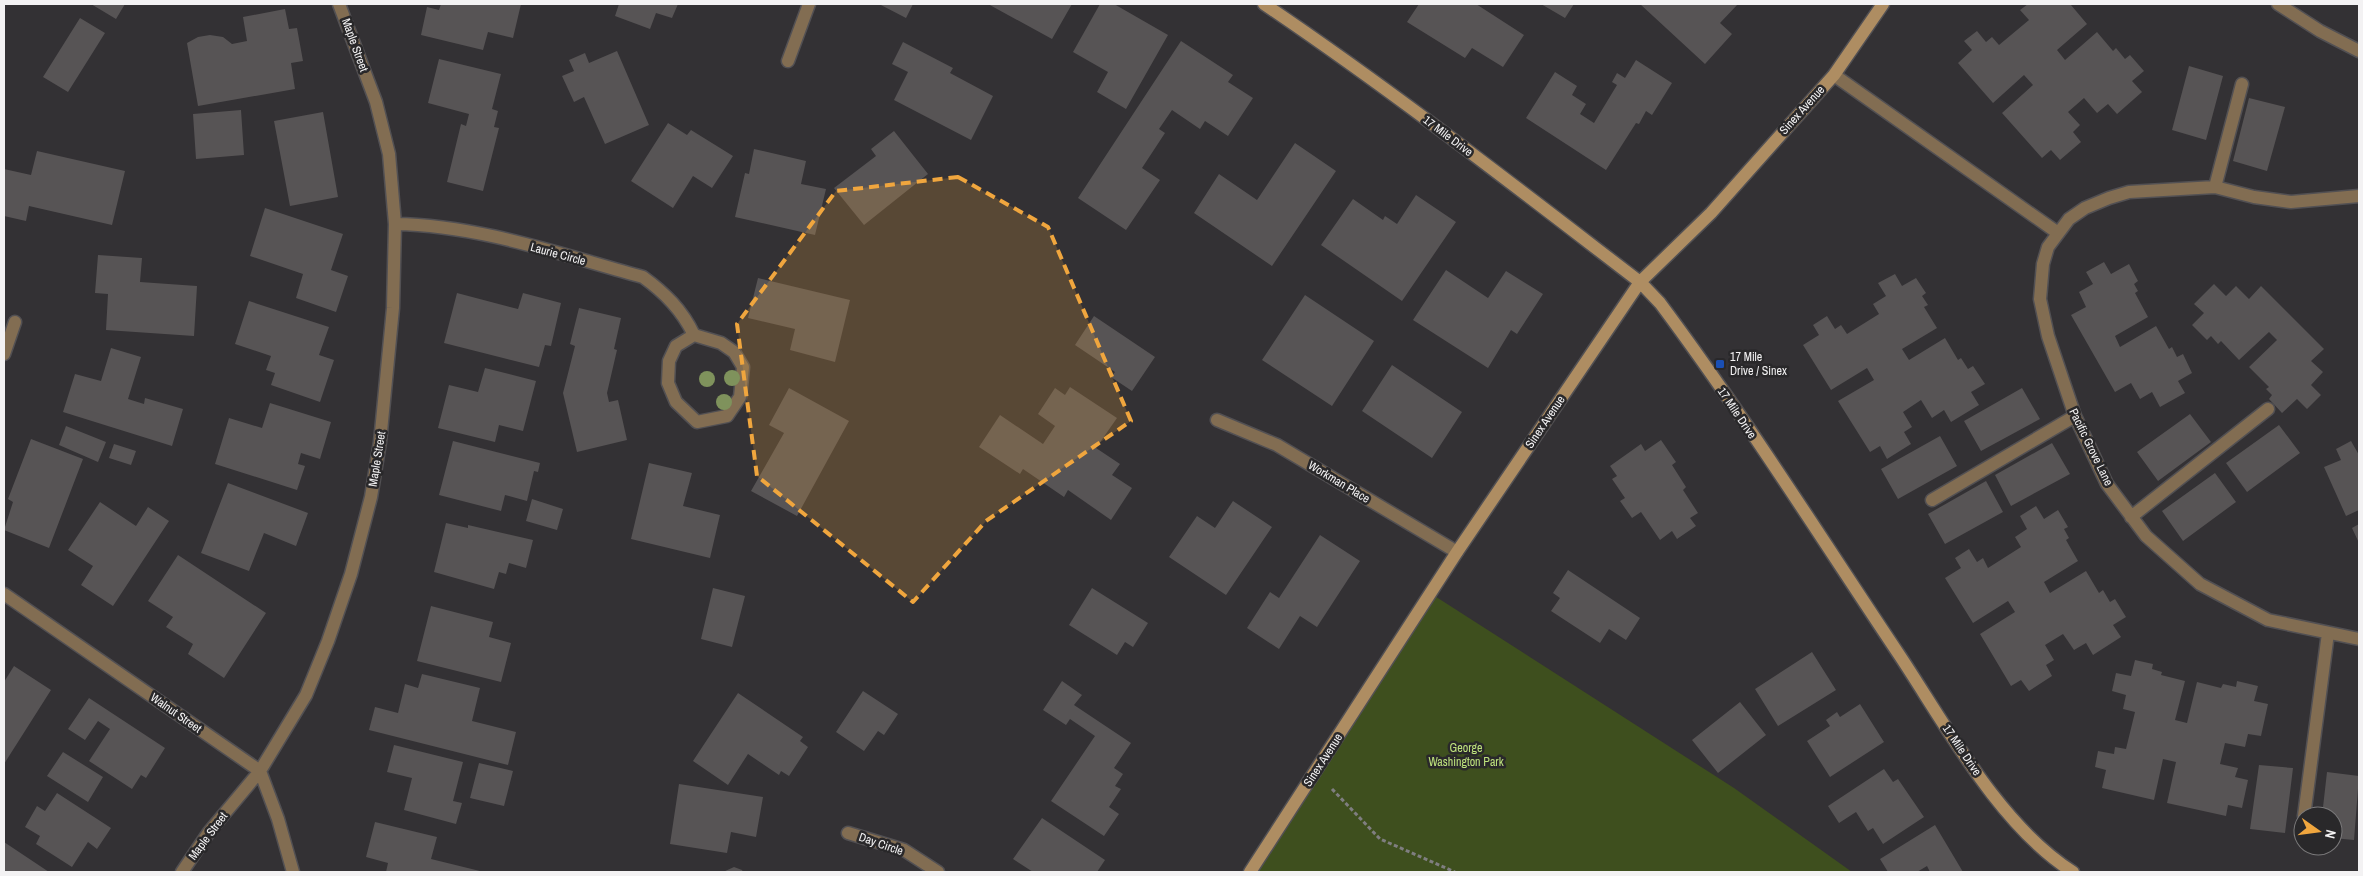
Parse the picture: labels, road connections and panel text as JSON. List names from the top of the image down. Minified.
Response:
{"streets":{"main road":["Sinex Avenue","17 Mile Drive"],"street":["Maple Street","Laurie Circle","Pacific Grove Lane","Workman Place","Walnut Street","Day Circle"]},"crossings":[["Maple Street","Laurie Circle"],["Maple Street","Walnut Street"],["Sinex Avenue","17 Mile Drive"],["Sinex Avenue","Workman Place"]],"parks":["George Washington Park"],"places":{"transit":["17 Mile Drive / Sinex"]},"north":"right"}
